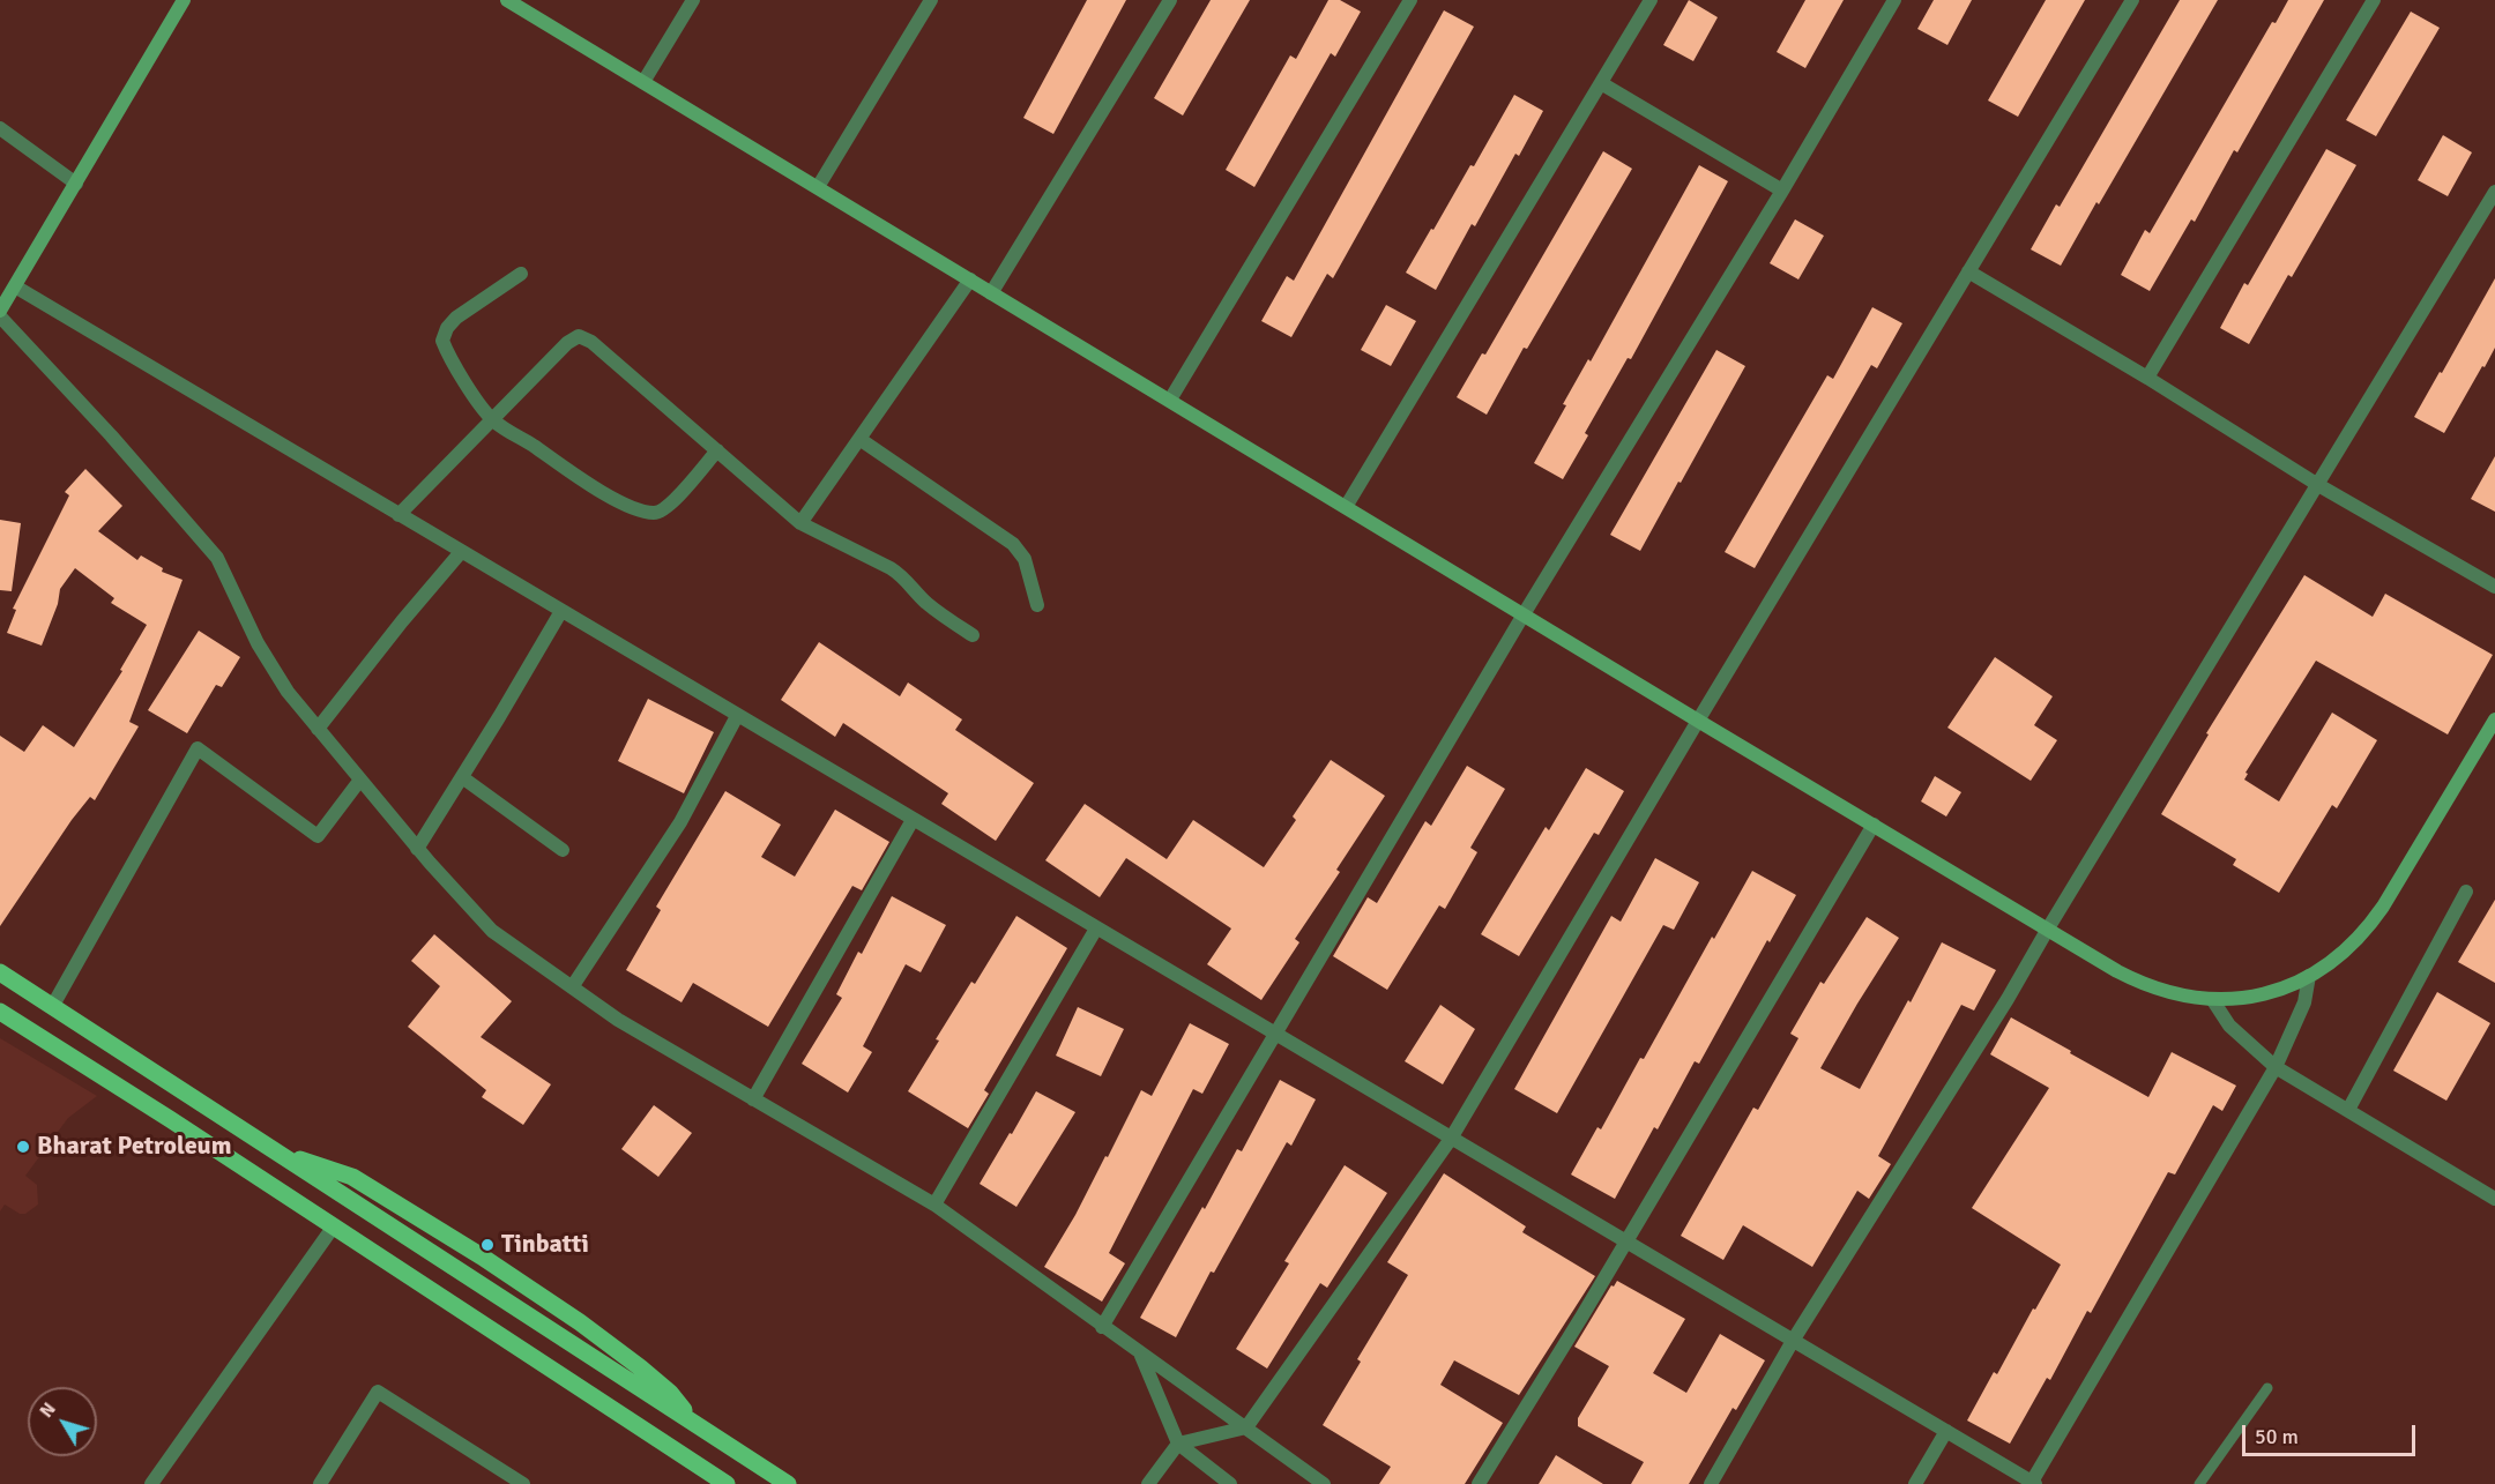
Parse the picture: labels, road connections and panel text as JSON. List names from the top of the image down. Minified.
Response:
{"places":["Bharat Petroleum","Tinbatti"],"scale_bar":"50 m","north":"top left"}
